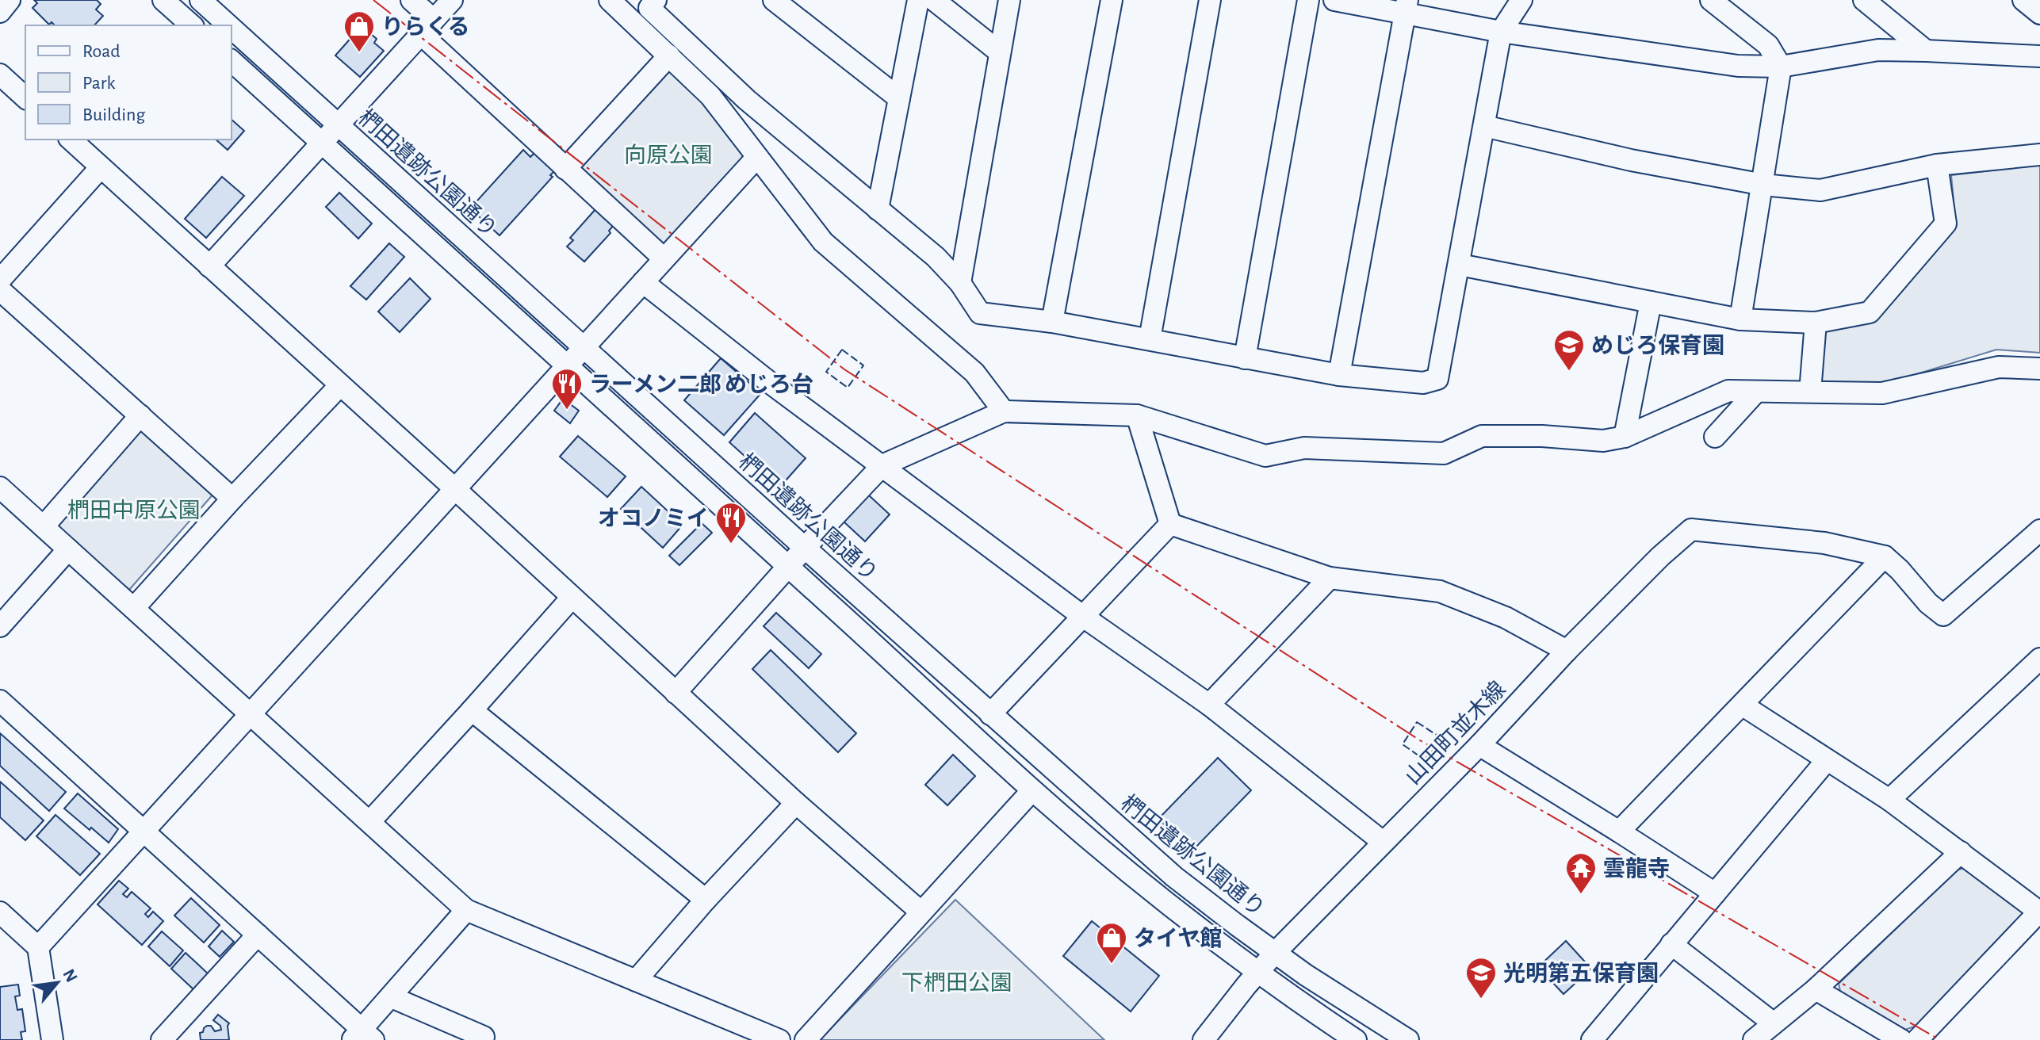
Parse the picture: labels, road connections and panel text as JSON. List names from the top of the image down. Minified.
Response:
{"streets":{"street":["椚田遺跡公園通り","山田町並木線"]},"crossings":[["椚田遺跡公園通り","山田町並木線"]],"parks":["向原公園","椚田中原公園","下椚田公園"],"places":{"shop":["りらくる","タイヤ館"],"school or university":["めじろ保育園","光明第五保育園"],"restaurant":["ラーメン二郎 めじろ台","オコノミイ"],"temple":["雲龍寺"]},"legend":["Road","Park","Building"],"north":"top right"}
